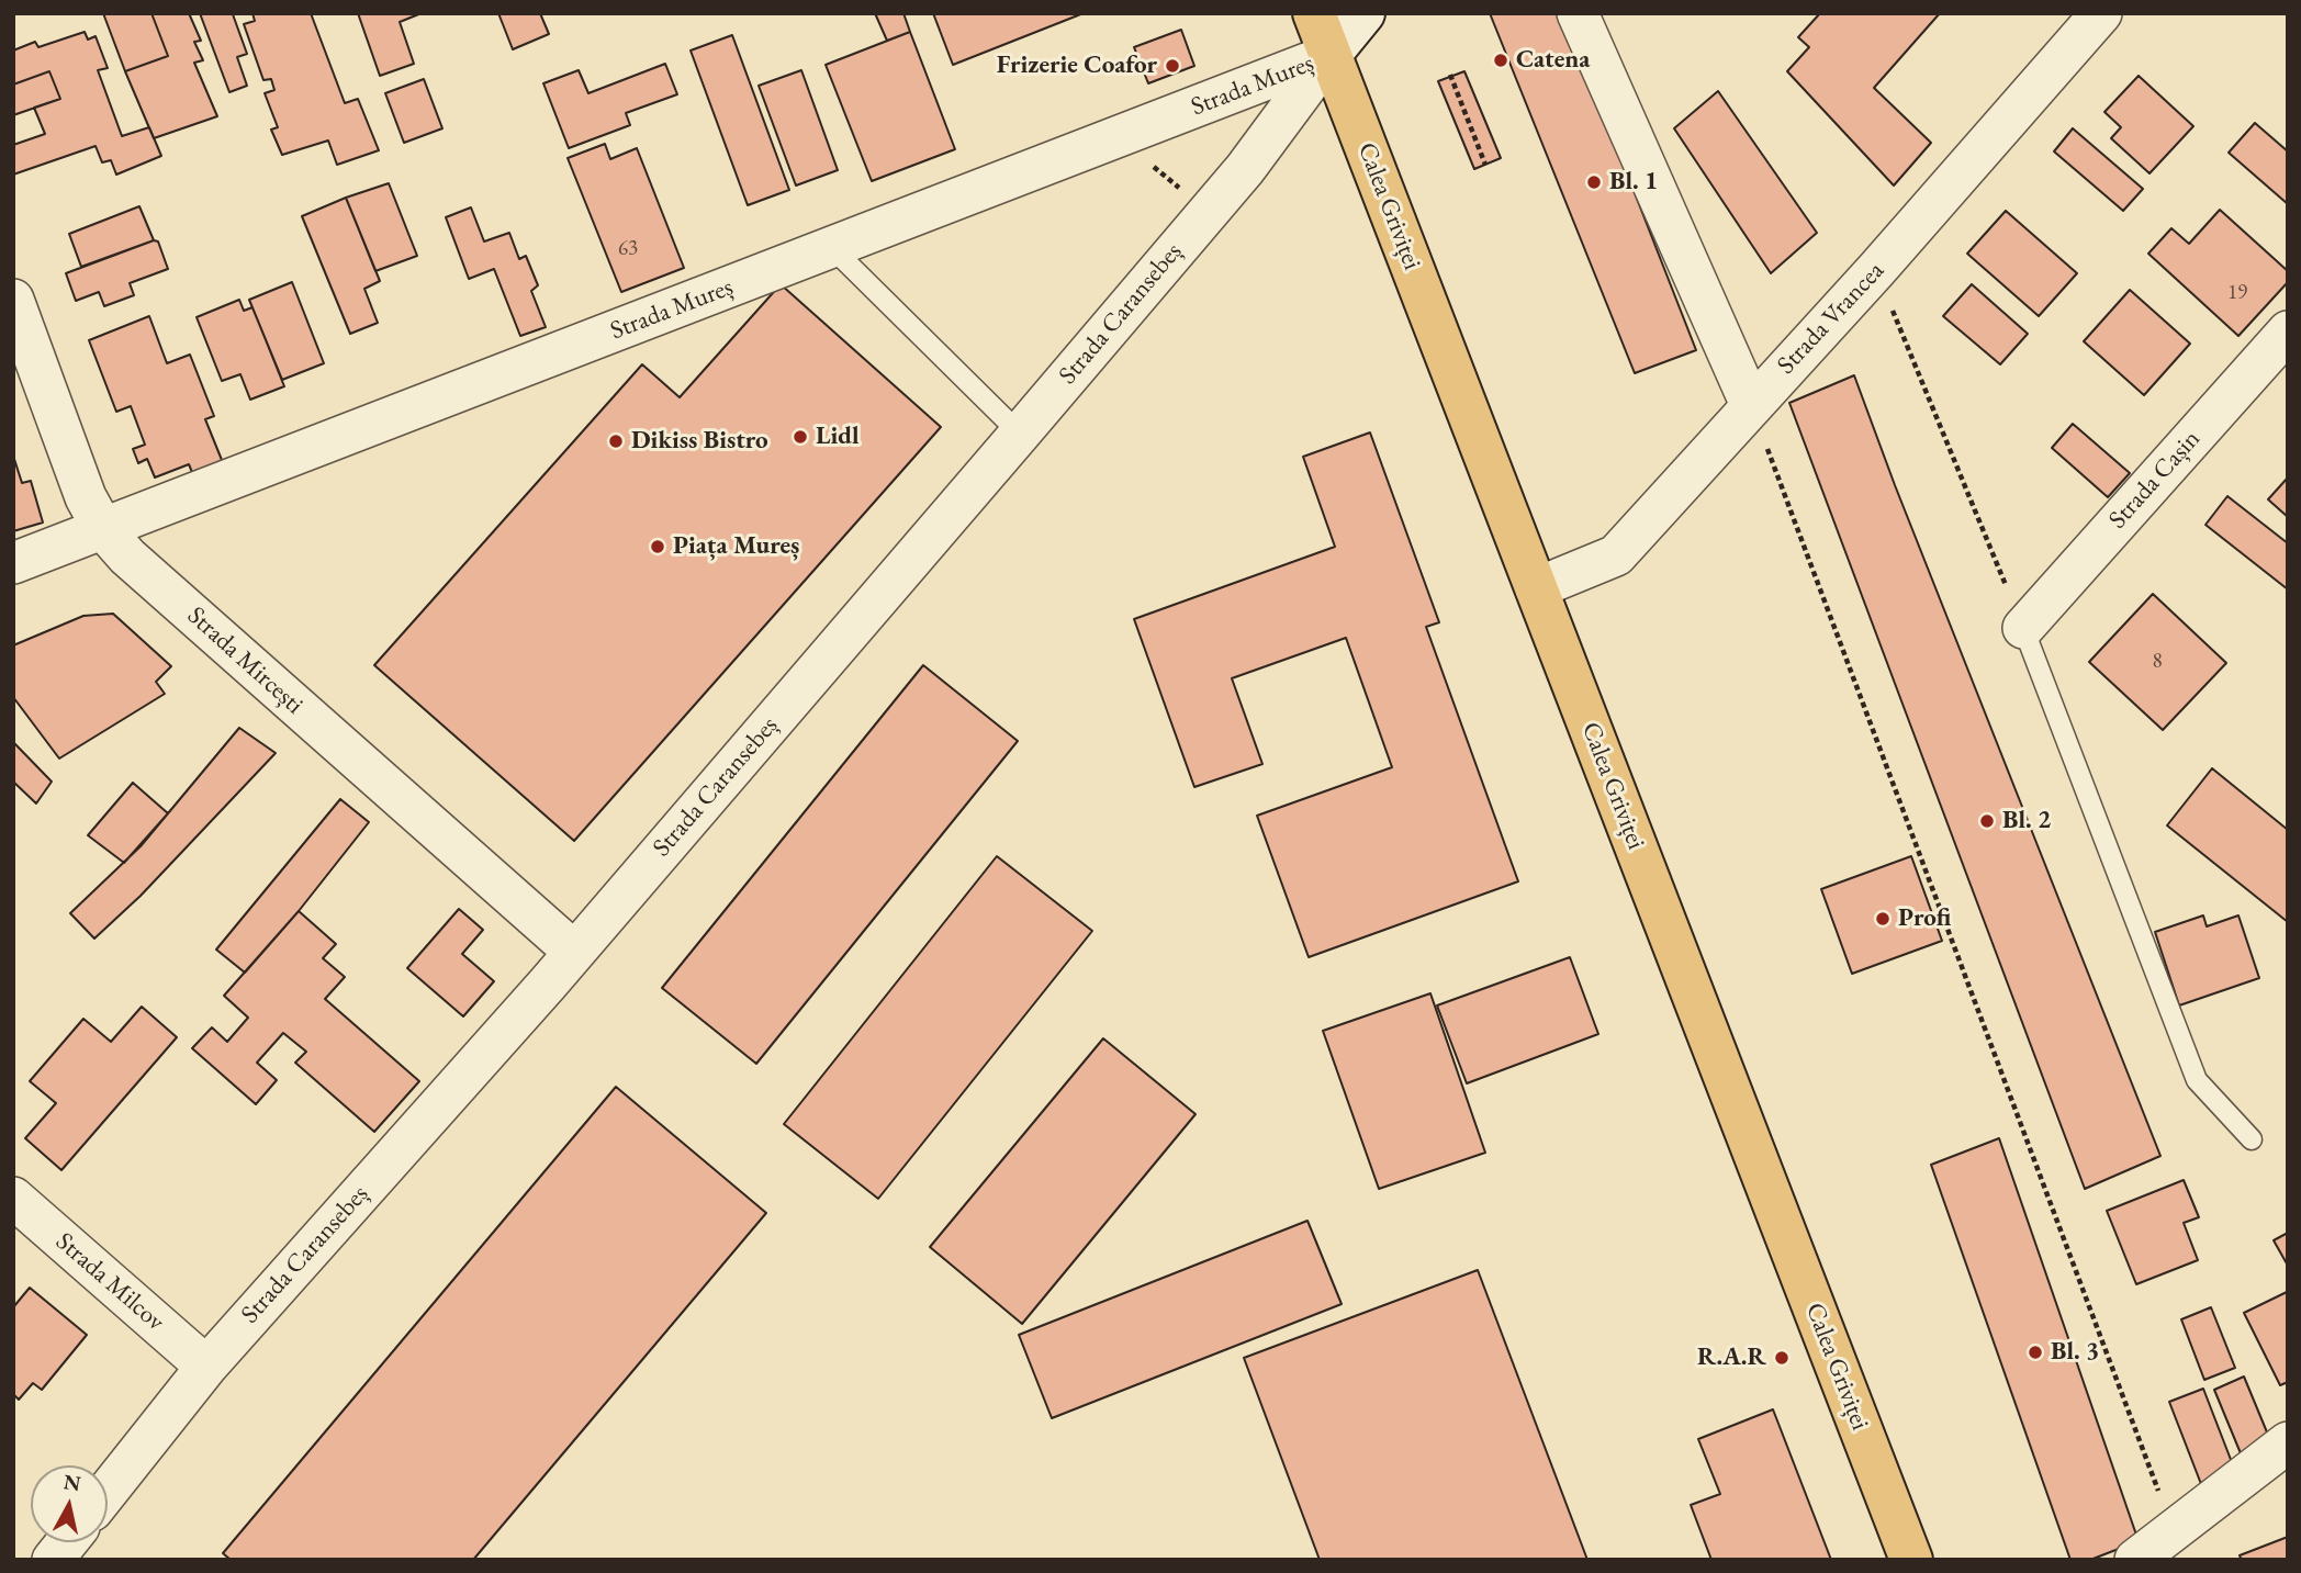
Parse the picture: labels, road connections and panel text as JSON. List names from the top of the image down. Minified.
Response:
{"streets":{"main road":["Calea Griviței"],"street":["Strada Mureș","Strada Caransebeș","Strada Vrancea","Strada Cașin","Strada Mircești","Strada Milcov"]},"crossings":[["Strada Mureș","Calea Griviței"],["Strada Mureș","Strada Caransebeș"],["Strada Mureș","Strada Mircești"],["Calea Griviței","Strada Caransebeș"],["Calea Griviței","Strada Vrancea"],["Strada Caransebeș","Strada Mircești"],["Strada Caransebeș","Strada Milcov"]],"places":["Catena","Frizerie Coafor","Bl. 1","Lidl","Dikiss Bistro","Piața Mureș","Bl. 2","Profi","Bl. 3","R.A.R"],"house_numbers":["63","19","8"],"north":"top"}
